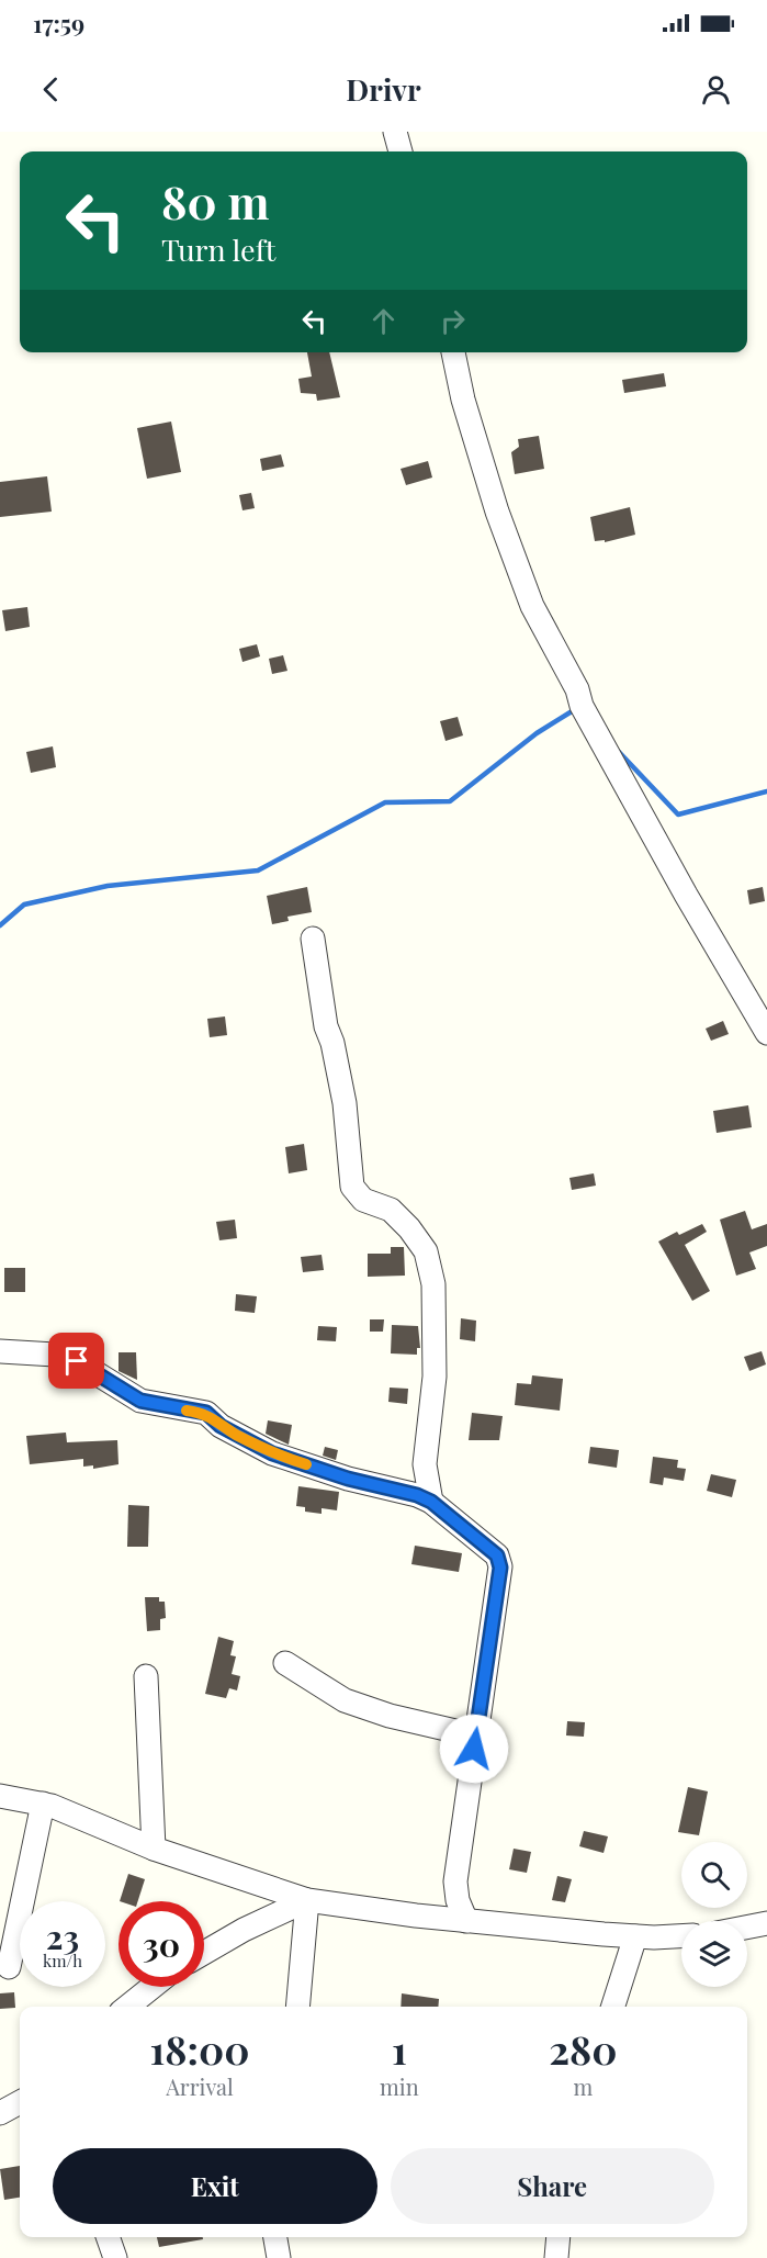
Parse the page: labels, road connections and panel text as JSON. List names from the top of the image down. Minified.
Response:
{"page":{"status":"17:59","header":"Drivr","turn":["80 m","Turn left"],"speed":"23 km/h","limit":"30","eta":["18:00","Arrival","1","min","280","m"],"buttons":["Exit","Share"]}}
